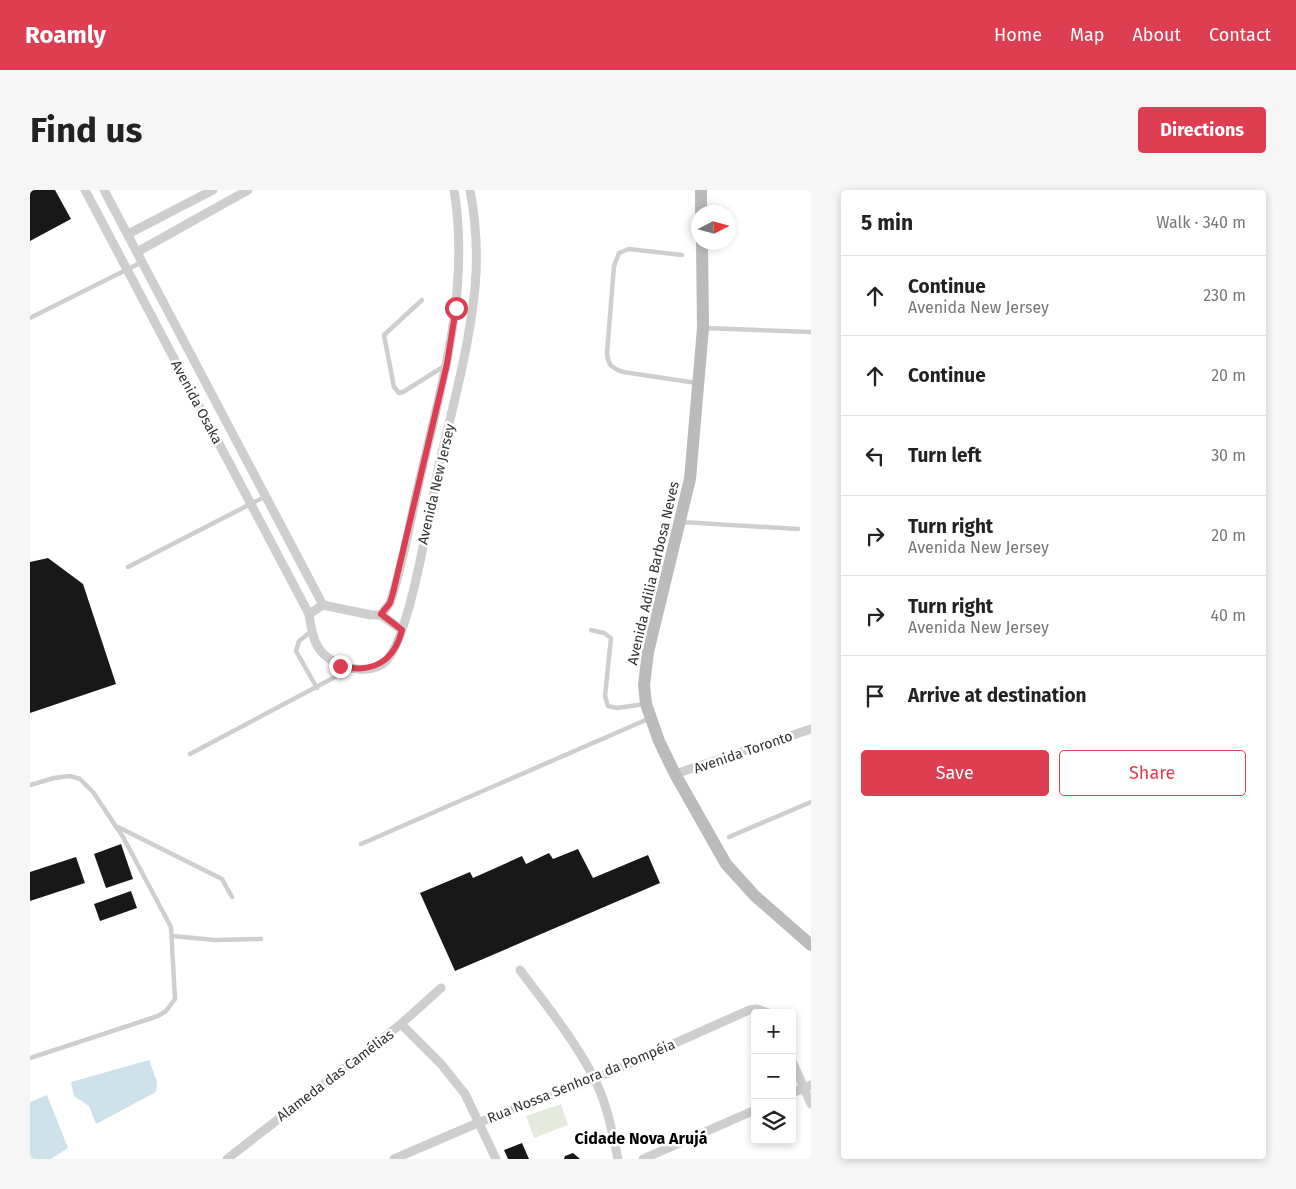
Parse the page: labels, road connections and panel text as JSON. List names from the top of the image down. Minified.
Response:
{"streets":{"street":["Avenida Osaka","Avenida New Jersey","Avenida Adilia Barbosa Neves","Avenida Toronto","Alameda das Camélias","Rua Nossa Senhora da Pompéia"]},"crossings":[["Avenida Adilia Barbosa Neves","Avenida Toronto"]],"districts":["Cidade Nova Arujá"],"north":"right","page":{"header":"Roamly","nav":["Home","Map","About","Contact"],"buttons":["Directions",["Save","Share"]],"title":"Find us","heading":["5 min","Walk · 340 m"],"list":[["Continue","Avenida New Jersey","230 m"],["Continue","20 m"],["Turn left","30 m"],["Turn right","Avenida New Jersey","20 m"],["Turn right","Avenida New Jersey","40 m"],"Arrive at destination"],"map_buttons":["+","−"]}}
